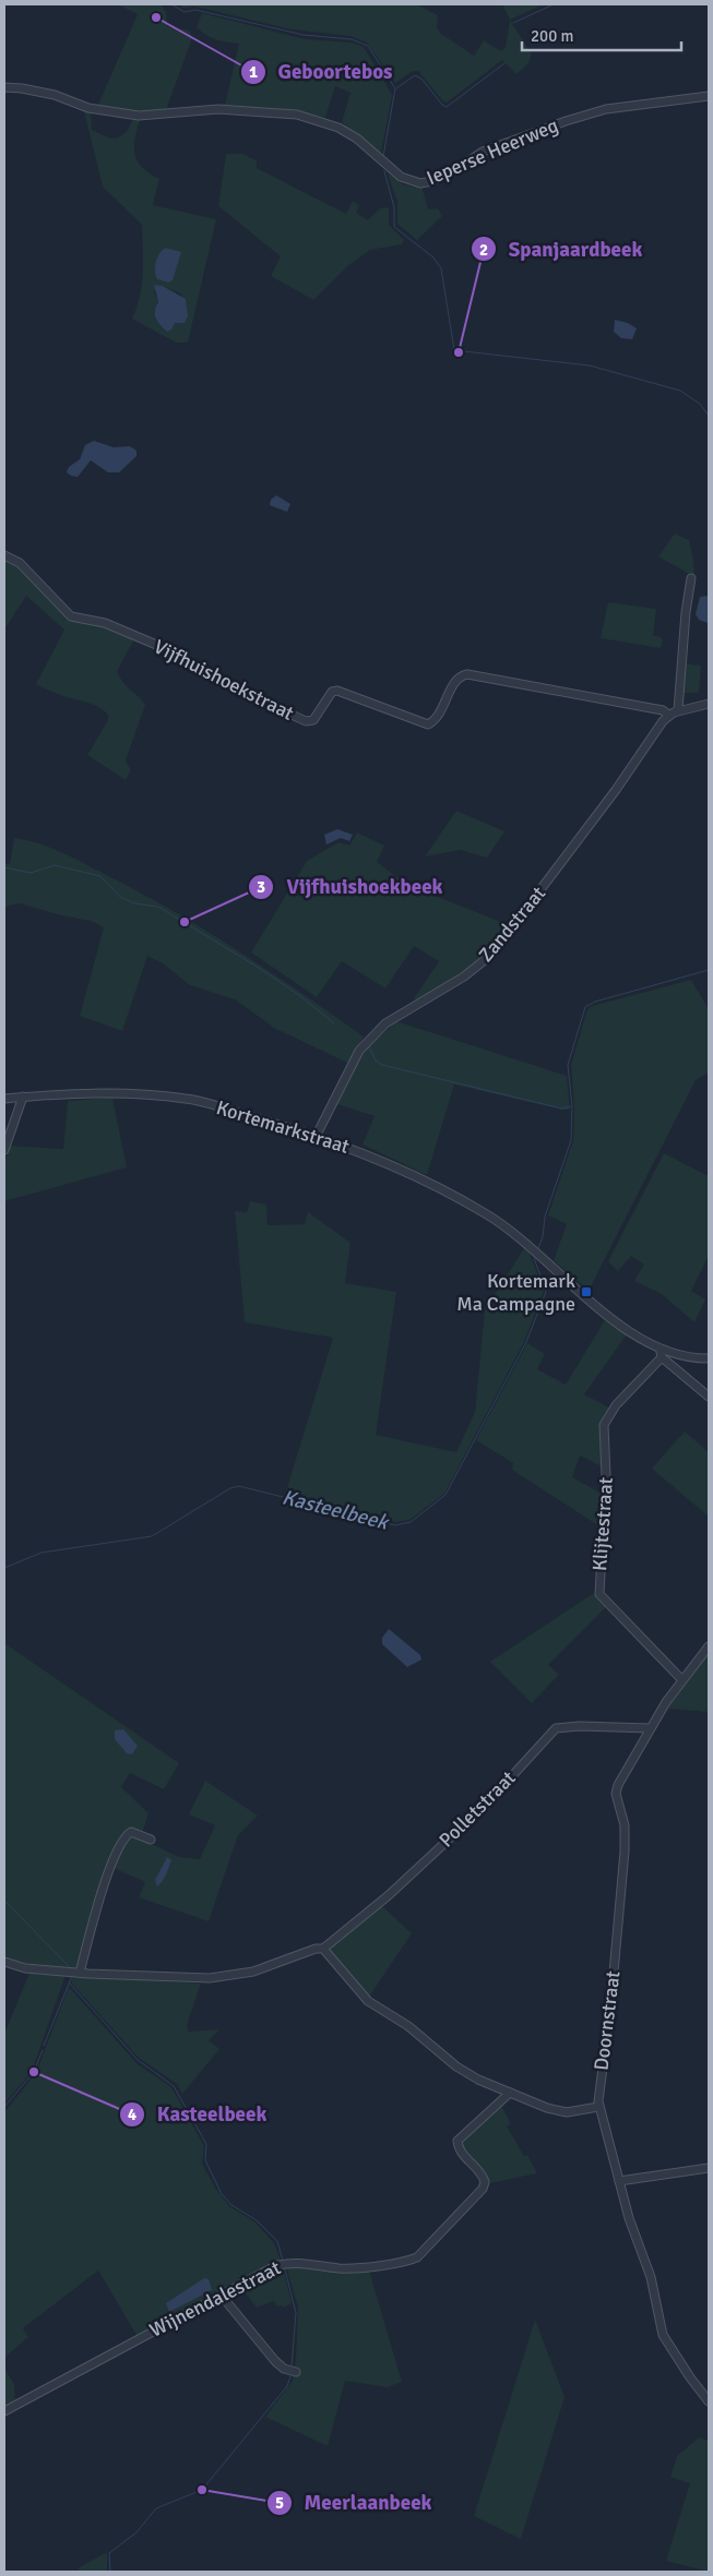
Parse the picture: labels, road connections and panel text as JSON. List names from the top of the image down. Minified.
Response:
{"streets":{"street":["Ieperse Heerweg","Vijfhuishoekstraat","Zandstraat","Kortemarkstraat","Klijtestraat","Polletstraat","Doornstraat","Wijnendalestraat"]},"crossings":[["Vijfhuishoekstraat","Zandstraat"],["Zandstraat","Kortemarkstraat"],["Kortemarkstraat","Klijtestraat"],["Klijtestraat","Doornstraat"],["Polletstraat","Doornstraat"]],"water":["Kasteelbeek"],"places":{"other":["Geboortebos","Spanjaardbeek","Vijfhuishoekbeek","Kasteelbeek","Meerlaanbeek"],"transit":["Kortemark Ma Campagne"]},"scale_bar":"200 m"}
